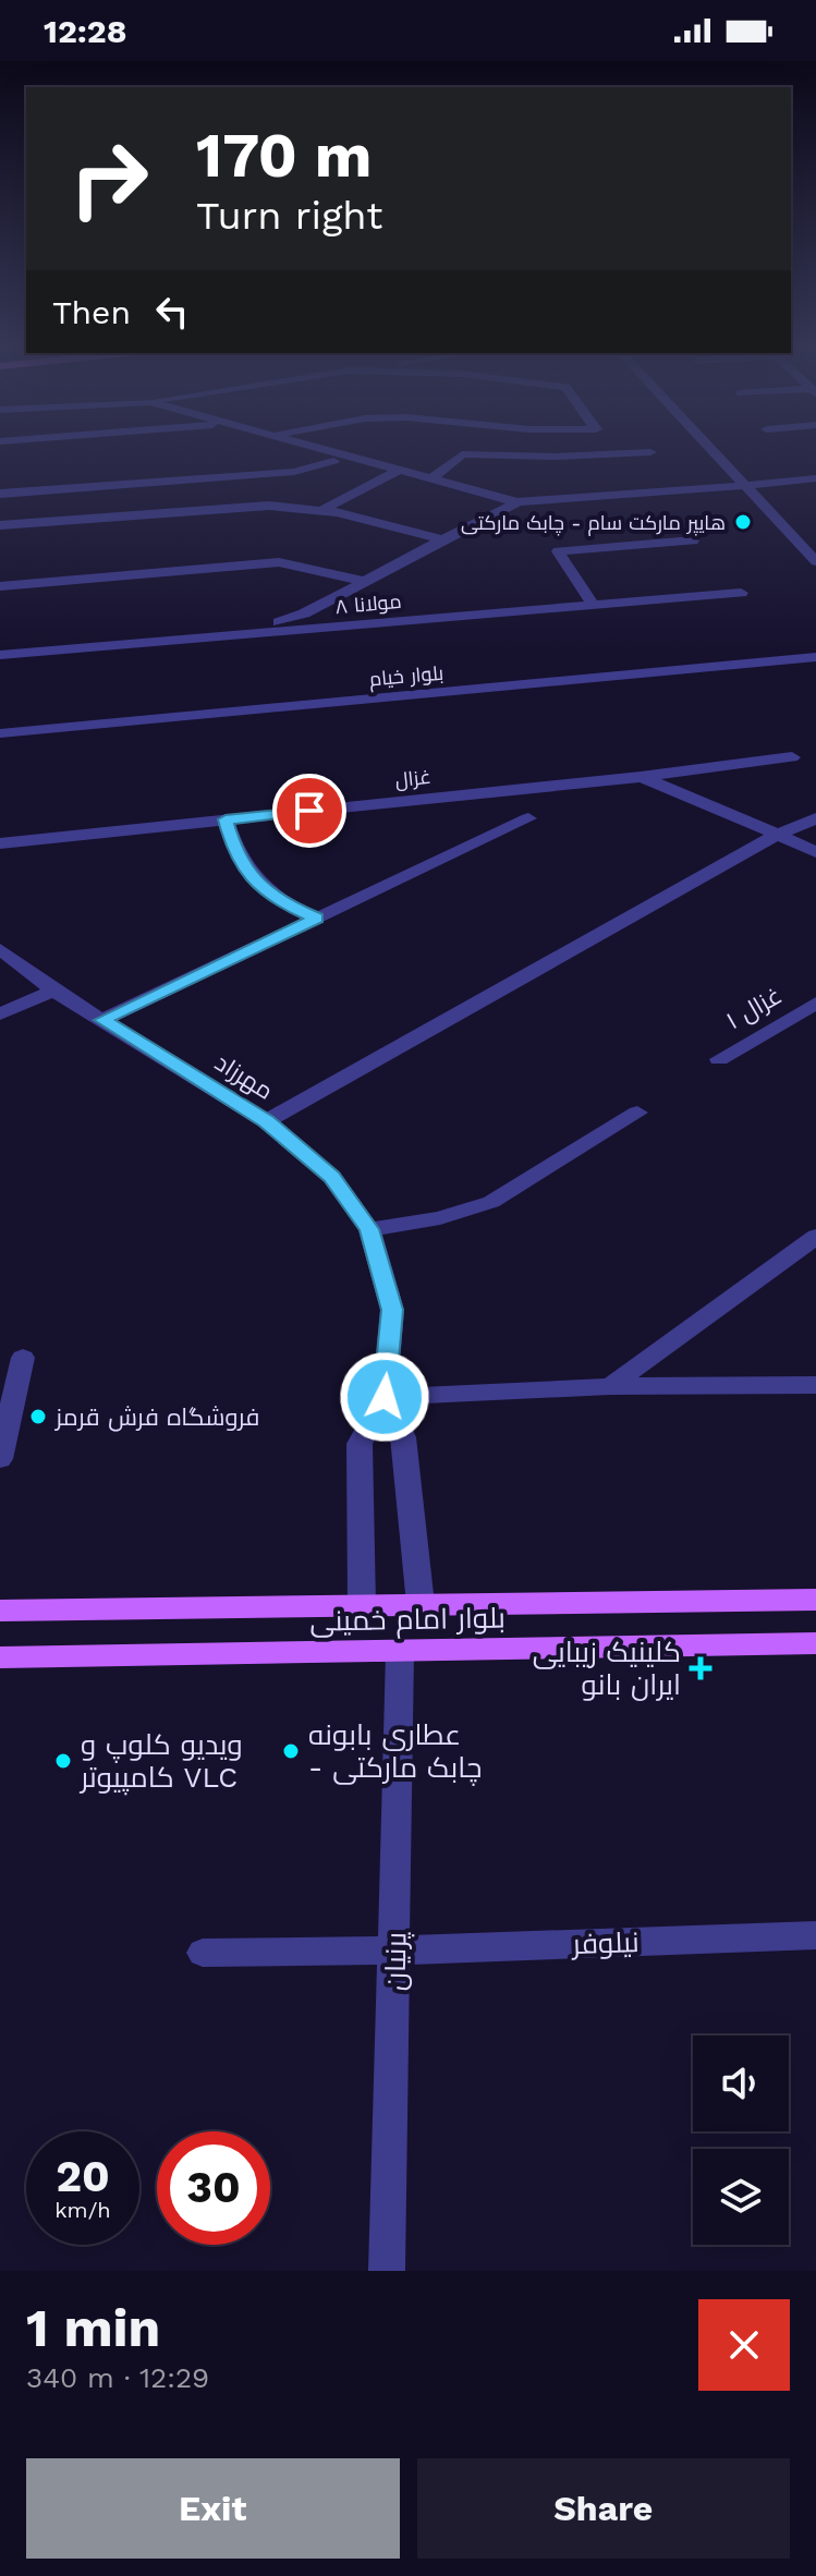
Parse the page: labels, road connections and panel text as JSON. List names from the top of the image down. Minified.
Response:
{"streets":{"main road":["بلوار امام خمینی"],"street":["مولانا ۸","بلوار خیام","غزال","غزال ۱","مهرزاد","نیلوفر","پرنیان"]},"crossings":[["بلوار امام خمینی","پرنیان"],["نیلوفر","پرنیان"]],"places":{"other":["هایپر مارکت سام - چابک مارکتی","فروشگاه فرش قرمز","عطاری بابونه - چابک مارکتی","ویدیو کلوپ و کامپیوتر VLC"],"health":["کلینیک زیبایی ایران بانو"]},"page":{"status":"12:28","turn":["170 m","Turn right"],"then":"Then","speed":"20 km/h","limit":"30","heading":["1 min","340 m · 12:29"],"buttons":["Exit","Share"]}}
